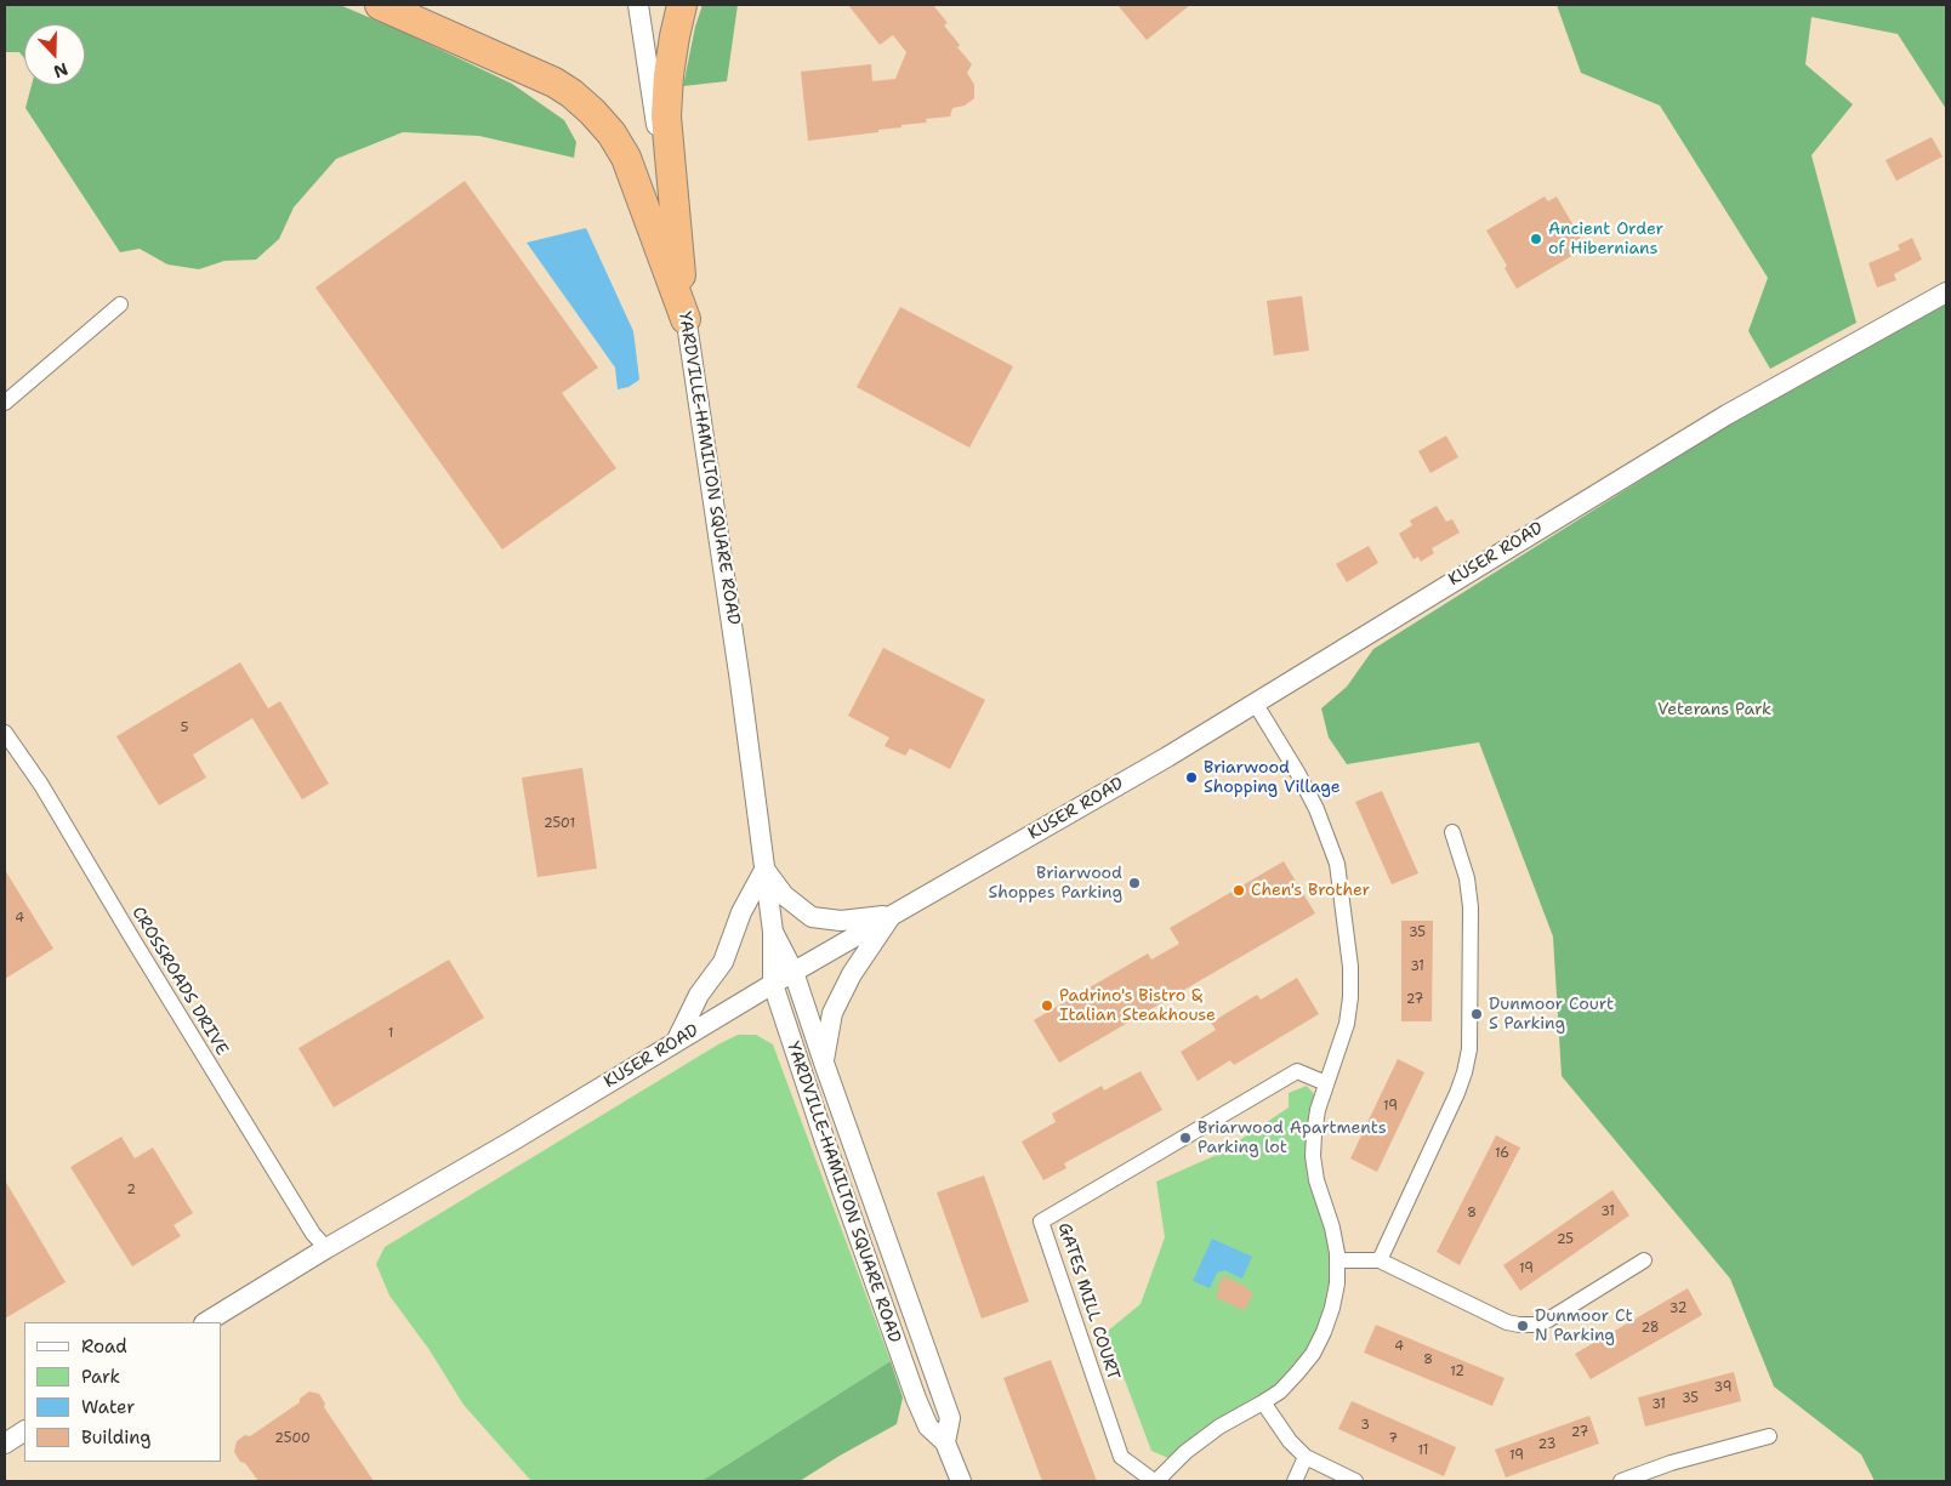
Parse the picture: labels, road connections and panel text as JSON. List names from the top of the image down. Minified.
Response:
{"streets":{"street":["YARDVILLE-HAMILTON SQUARE ROAD","KUSER ROAD","CROSSROADS DRIVE","GATES MILL COURT"]},"crossings":[["YARDVILLE-HAMILTON SQUARE ROAD","KUSER ROAD"],["KUSER ROAD","CROSSROADS DRIVE"]],"parks":["Veterans Park"],"places":["Ancient Order of Hibernians","Briarwood Shopping Village","Briarwood Shoppes Parking","Chen's Brother","Padrino's Bistro & Italian Steakhouse","Dunmoor Court S Parking","Briarwood Apartments Parking lot","Dunmoor Ct N Parking"],"house_numbers":["5","2501","4","35","31","27","1","19","16","2","31","8","25","19","32","28","4","8","12","39","35","31","3","27","2500","7","23","11","19"],"legend":["Road","Park","Water","Building"],"north":"bottom"}
